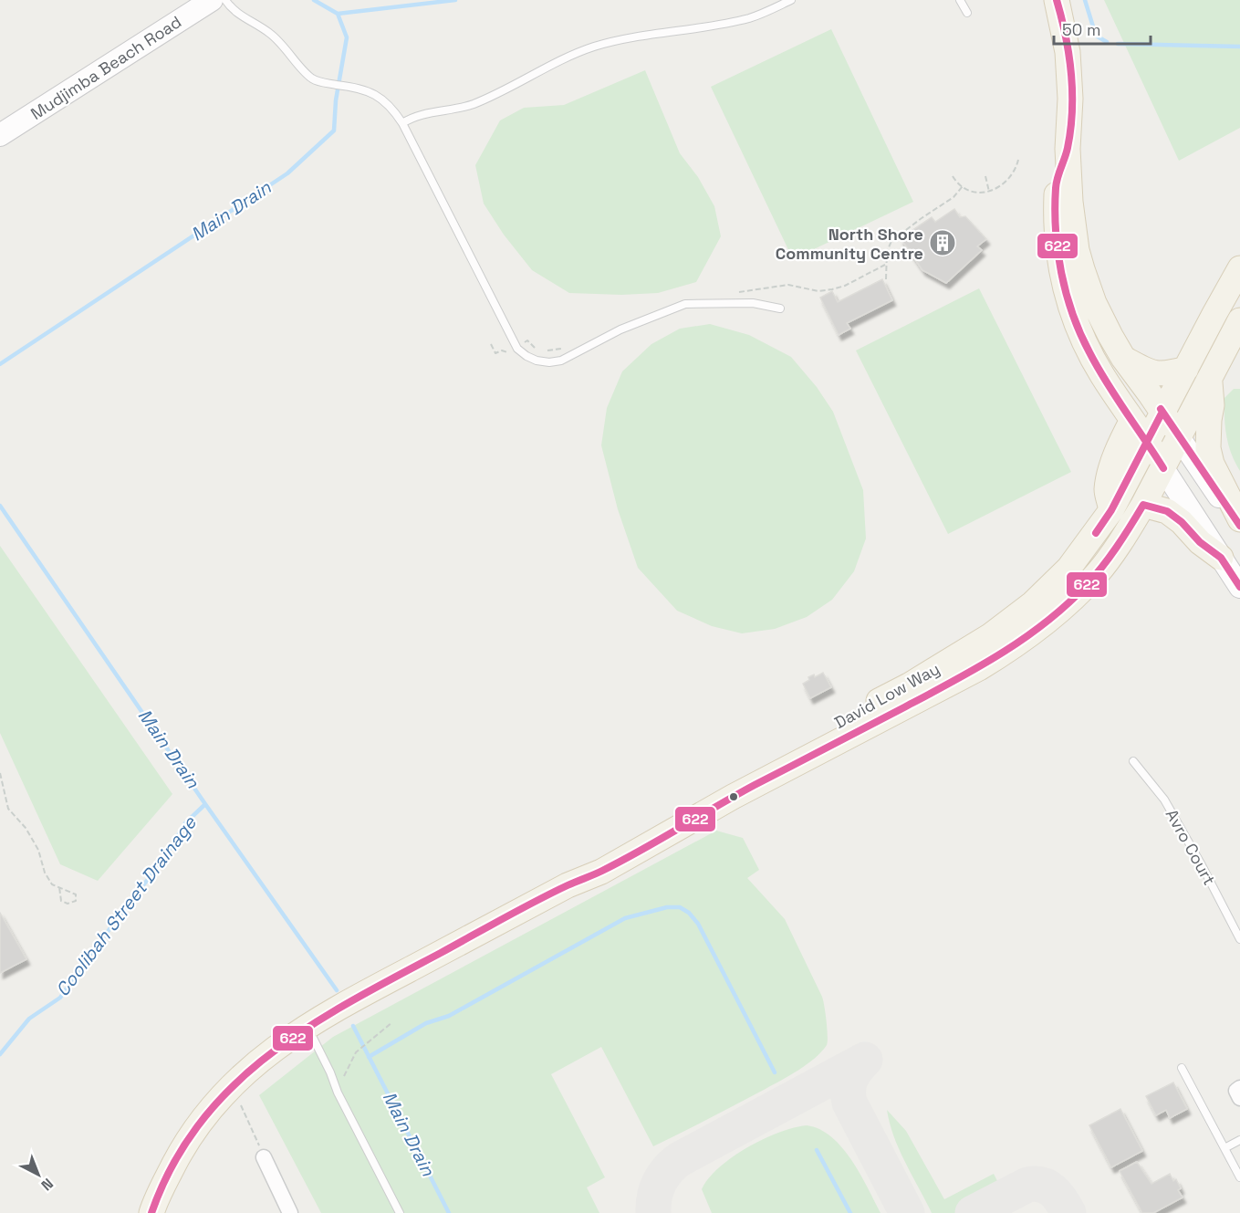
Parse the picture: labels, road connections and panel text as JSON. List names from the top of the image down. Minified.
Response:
{"streets":{"main road":["David Low Way"],"street":["Mudjimba Beach Road"],"lane":["Avro Court"]},"water":["Main Drain","Coolibah Street Drainage"],"places":{"building":["North Shore Community Centre"]},"lines":["transit line 622"],"scale_bar":"50 m","north":"bottom right"}
